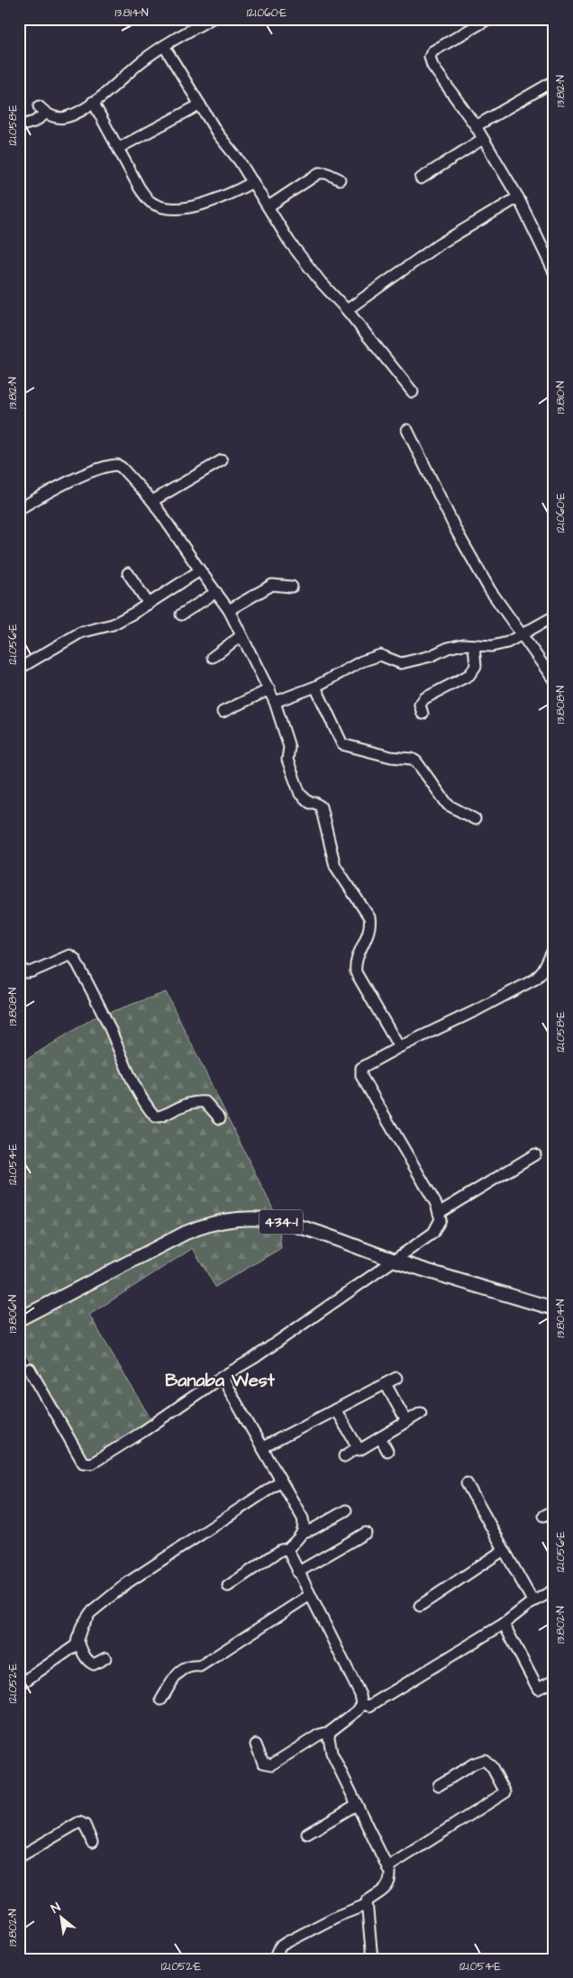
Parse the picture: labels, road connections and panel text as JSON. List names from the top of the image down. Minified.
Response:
{"streets":{"main road":["434-1"]},"districts":["Banaba West"],"north":"top left","coordinates":["13.814°N","121.060°E","13.812°N","121.058°E","13.810°N","121.056°E","13.808°N","121.054°E","13.806°N","13.804°N","13.802°N","121.052°E"]}
